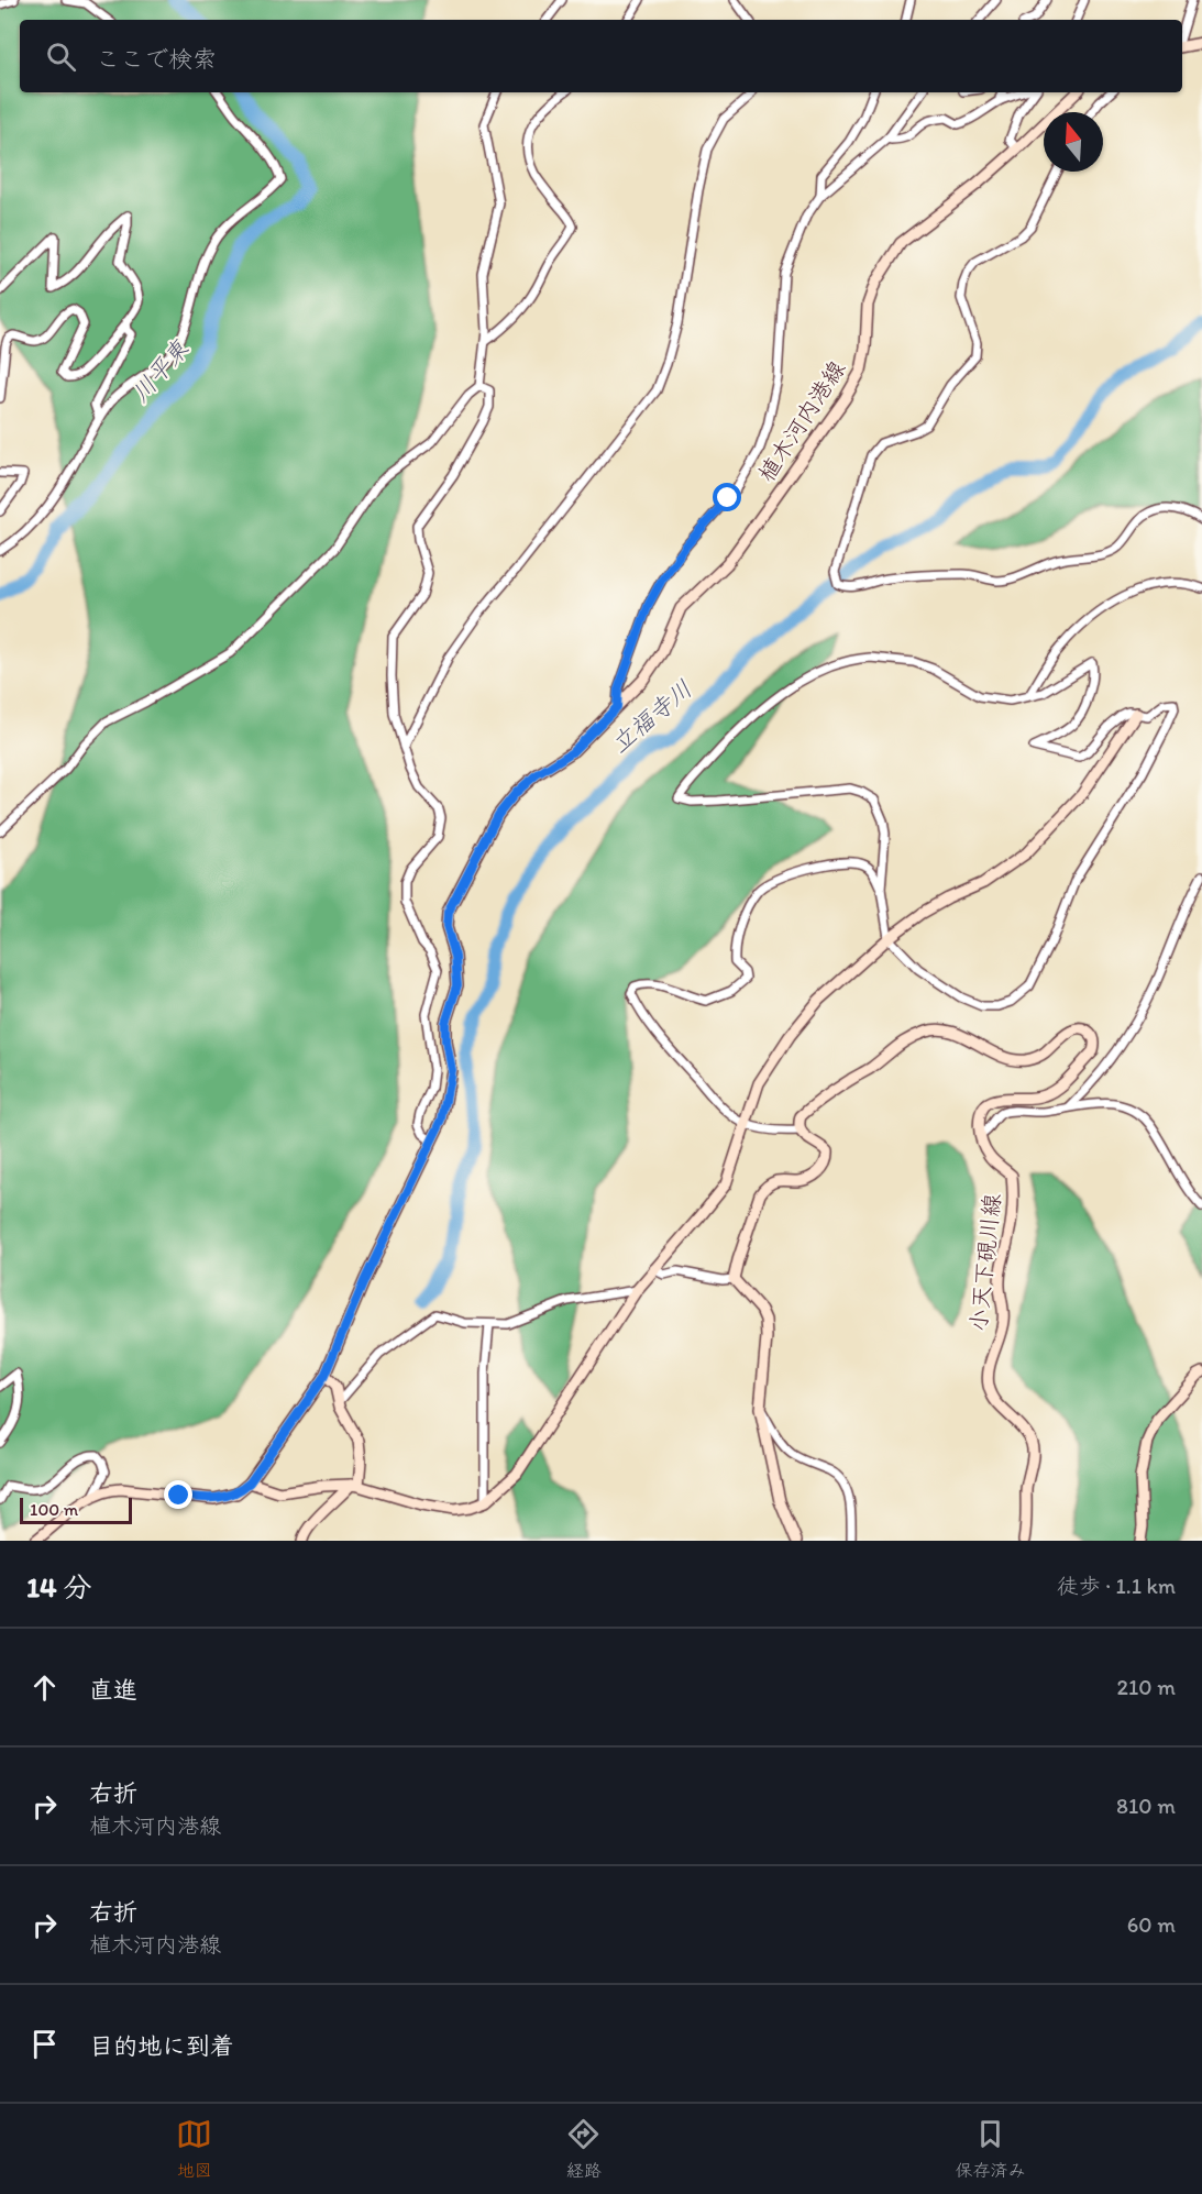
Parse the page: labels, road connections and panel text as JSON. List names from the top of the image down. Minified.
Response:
{"streets":{"main road":["植木河内港線","小天下硯川線"]},"water":["川平東","立福寺川"],"scale_bar":"100 m","north":"top","page":{"search":"ここで検索","scale":"100 m","heading":["14 分","徒歩 · 1.1 km"],"list":[["直進","210 m"],["右折","植木河内港線","810 m"],["右折","植木河内港線","60 m"],"目的地に到着"],"nav":["地図","経路","保存済み"]}}
